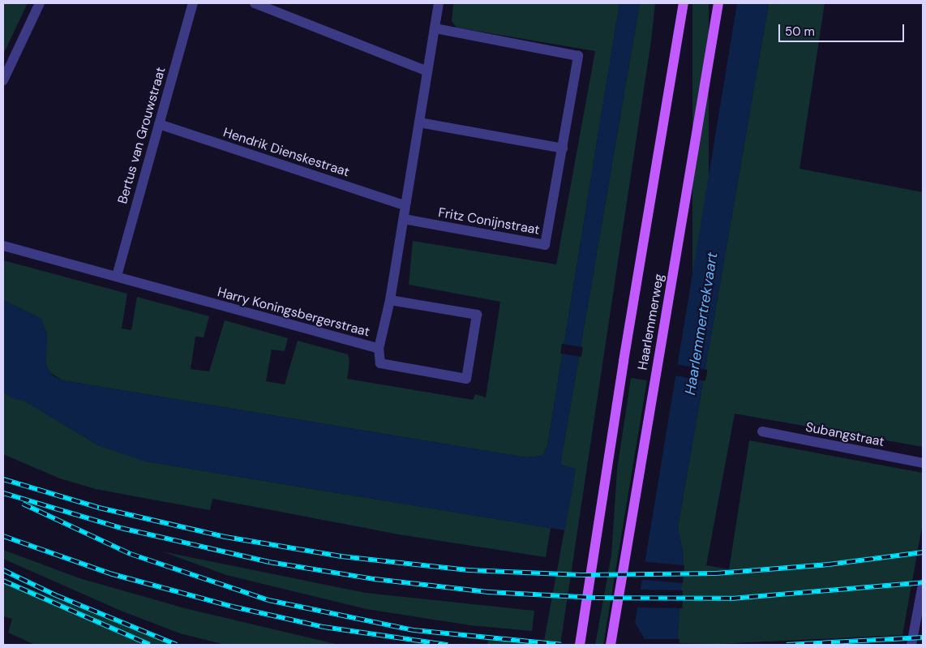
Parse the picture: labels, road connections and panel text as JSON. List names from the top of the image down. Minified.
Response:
{"streets":{"main road":["Haarlemmerweg"],"street":["Bertus van Grouwstraat","Hendrik Dienskestraat","Fritz Conijnstraat","Harry Koningsbergerstraat","Subangstraat"]},"crossings":[["Bertus van Grouwstraat","Hendrik Dienskestraat"],["Bertus van Grouwstraat","Harry Koningsbergerstraat"]],"water":["Haarlemmertrekvaart"],"scale_bar":"50 m"}
